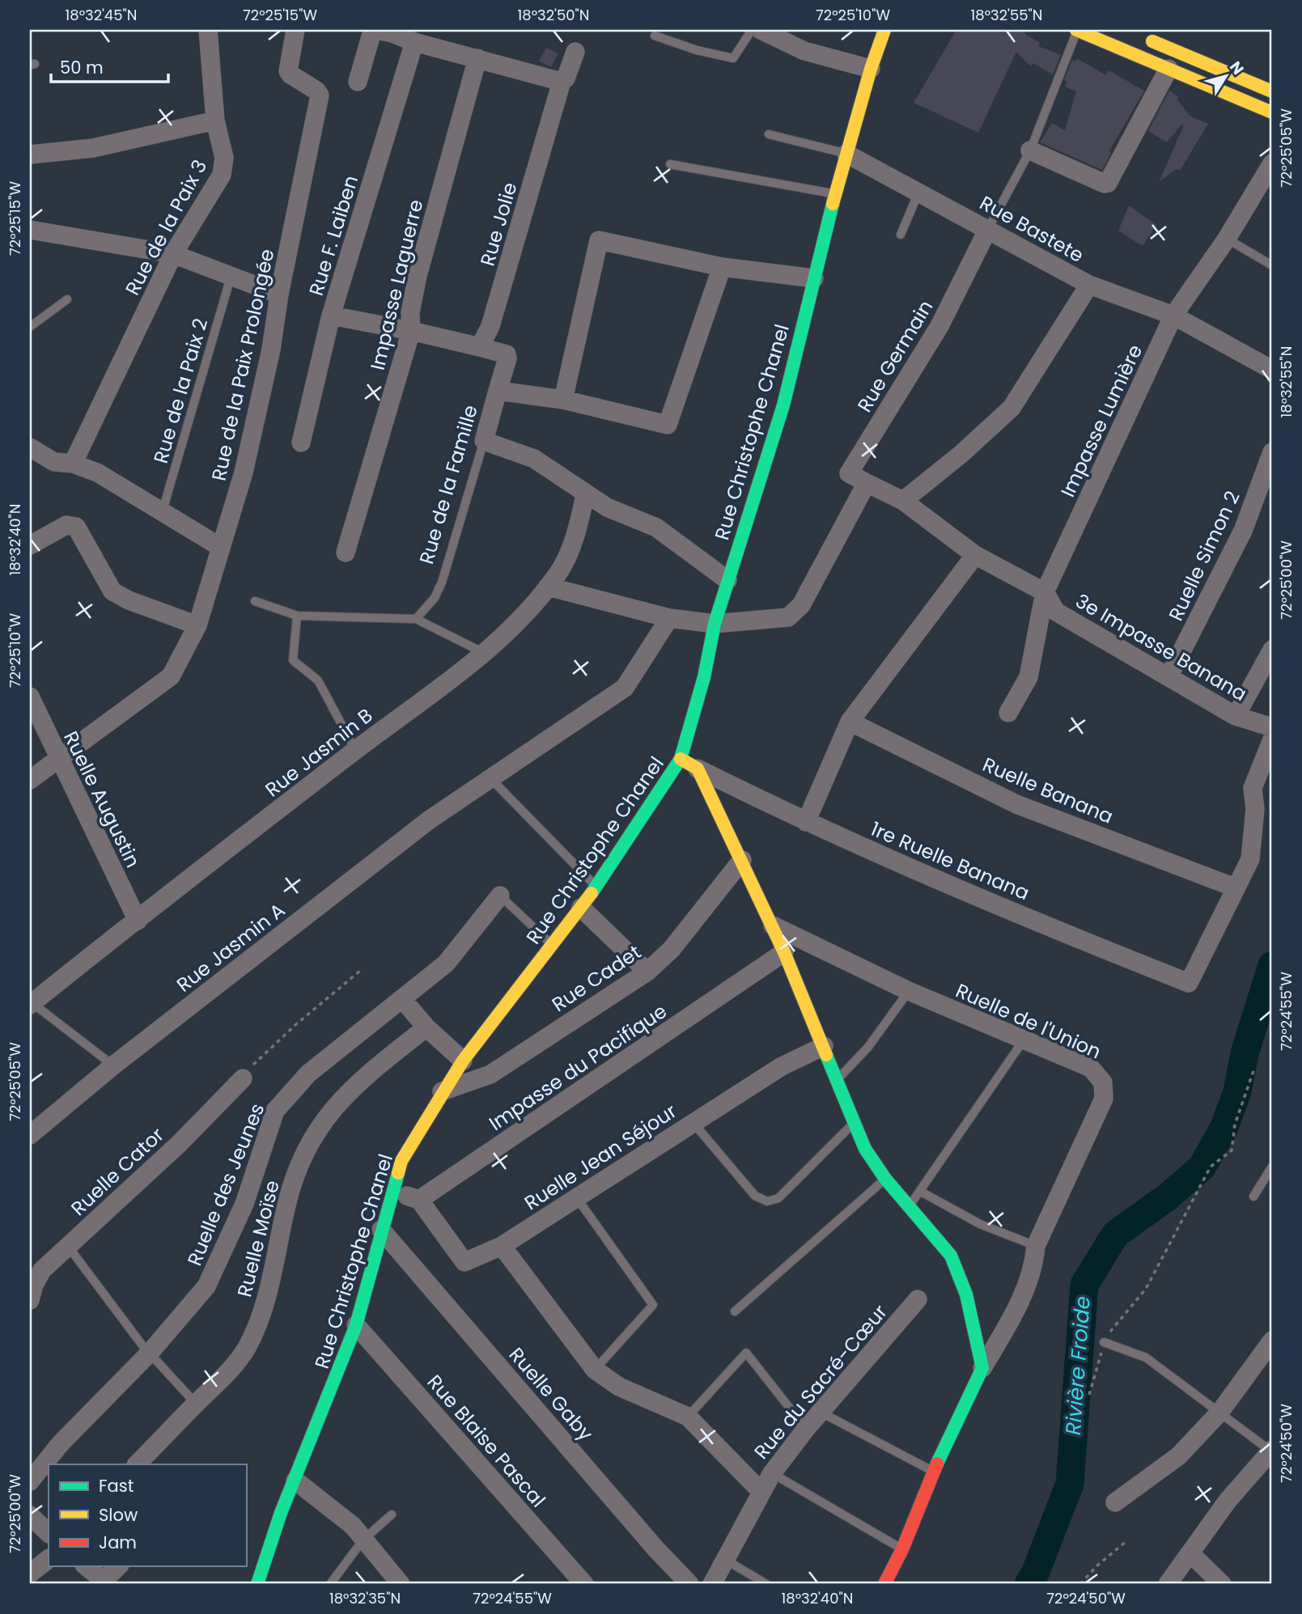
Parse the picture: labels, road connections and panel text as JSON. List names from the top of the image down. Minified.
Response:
{"streets":{"street":["Rue Jolie","Rue de la Paix 3","Rue Bastete","Rue F. Laiben","Impasse Laguerre","Rue Germain","Rue de la Paix Prolongée","Impasse Lumière","Rue Christophe Chanel","Rue de la Famille","Ruelle Simon 2","3e Impasse Banana","Rue Jasmin B","Ruelle Banana","Ruelle Augustin","1re Ruelle Banana","Rue Jasmin A","Rue Cadet","Ruelle de l'Union","Impasse du Pacifique","Ruelle Jean Séjour","Ruelle Cator","Ruelle des Jeunes","Ruelle Moïse","Rue du Sacré-Cœur","Ruelle Gaby","Rue Blaise Pascal"],"lane":["Rue de la Paix 2"]},"crossings":[["Rue Bastete","Rue Germain"],["Rue Bastete","Impasse Lumière"],["Rue Bastete","Rue Christophe Chanel"],["Rue Germain","3e Impasse Banana"],["Rue de la Paix Prolongée","Ruelle Augustin"],["Impasse Lumière","3e Impasse Banana"],["Rue Christophe Chanel","Rue Cadet"],["Rue Christophe Chanel","Ruelle Gaby"],["Rue Christophe Chanel","Rue Blaise Pascal"],["Ruelle Simon 2","3e Impasse Banana"],["Rue Jasmin B","Ruelle Augustin"],["Ruelle Banana","1re Ruelle Banana"],["Impasse du Pacifique","Ruelle Jean Séjour"]],"water":["Rivière Froide"],"legend":["Fast","Slow","Jam"],"scale_bar":"50 m","north":"top right","coordinates":["18°32'45\"N","72°25'15\"W","18°32'50\"N","72°25'10\"W","18°32'55\"N","72°25'05\"W","18°32'40\"N","72°25'00\"W","72°24'55\"W","72°24'50\"W","18°32'35\"N"]}
